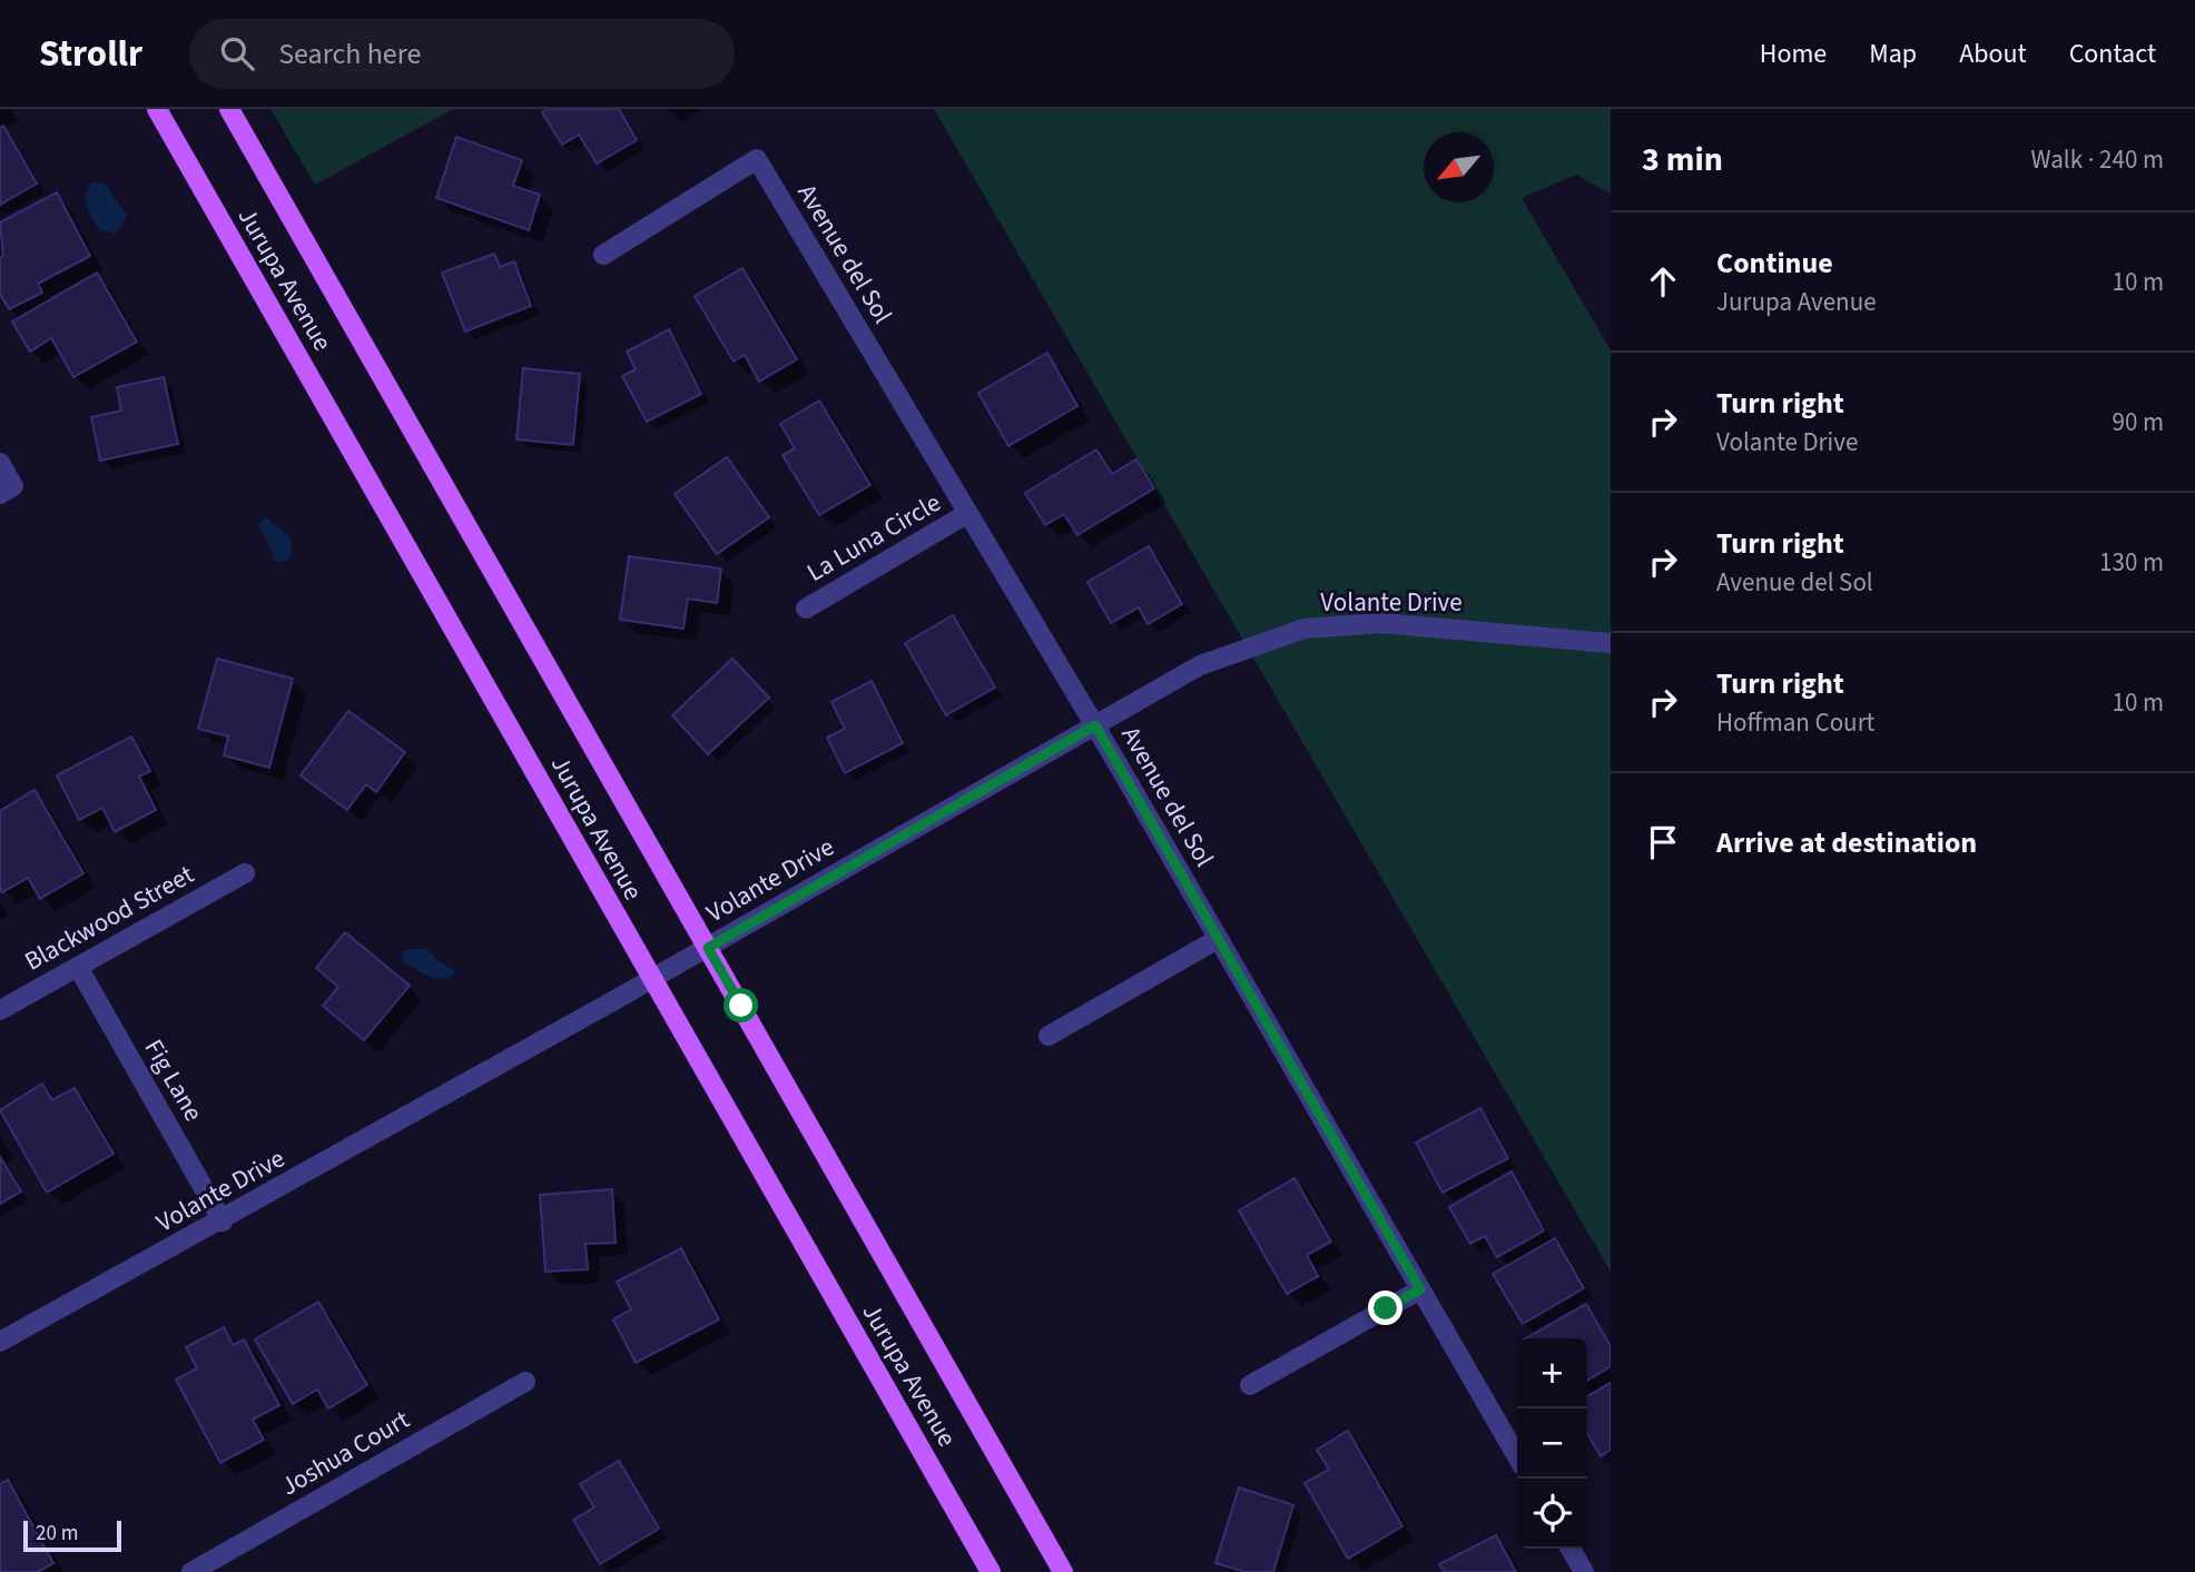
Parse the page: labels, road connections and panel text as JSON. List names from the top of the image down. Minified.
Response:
{"streets":{"main road":["Jurupa Avenue"],"street":["Avenue del Sol","La Luna Circle","Volante Drive","Blackwood Street","Fig Lane","Joshua Court"]},"crossings":[["Avenue del Sol","La Luna Circle"],["Avenue del Sol","Volante Drive"],["Jurupa Avenue","Volante Drive"],["Volante Drive","Fig Lane"],["Blackwood Street","Fig Lane"]],"scale_bar":"20 m","north":"bottom left","page":{"header":"Strollr","search":"Search here","nav":["Home","Map","About","Contact"],"heading":["3 min","Walk · 240 m"],"list":[["Continue","Jurupa Avenue","10 m"],["Turn right","Volante Drive","90 m"],["Turn right","Avenue del Sol","130 m"],["Turn right","Hoffman Court","10 m"],"Arrive at destination"],"map_buttons":["+","−"],"scale":"20 m"}}
